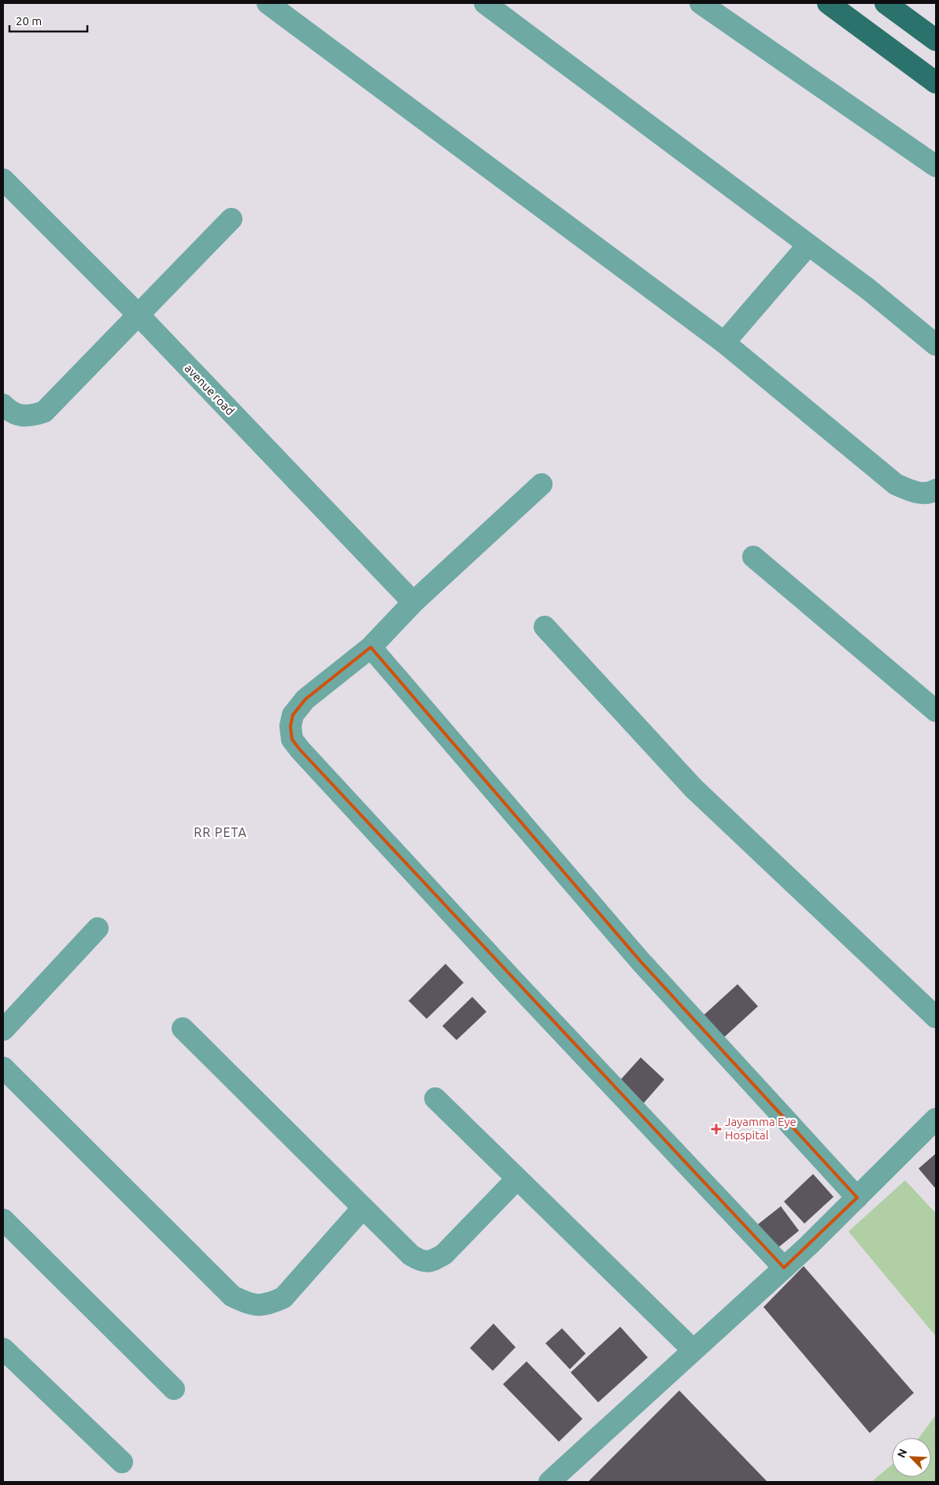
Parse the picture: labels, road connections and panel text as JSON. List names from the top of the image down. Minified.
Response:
{"streets":{"street":["avenue road"]},"districts":["RR PETA"],"places":{"health":["Jayamma Eye Hospital"]},"scale_bar":"20 m","north":"top left"}
